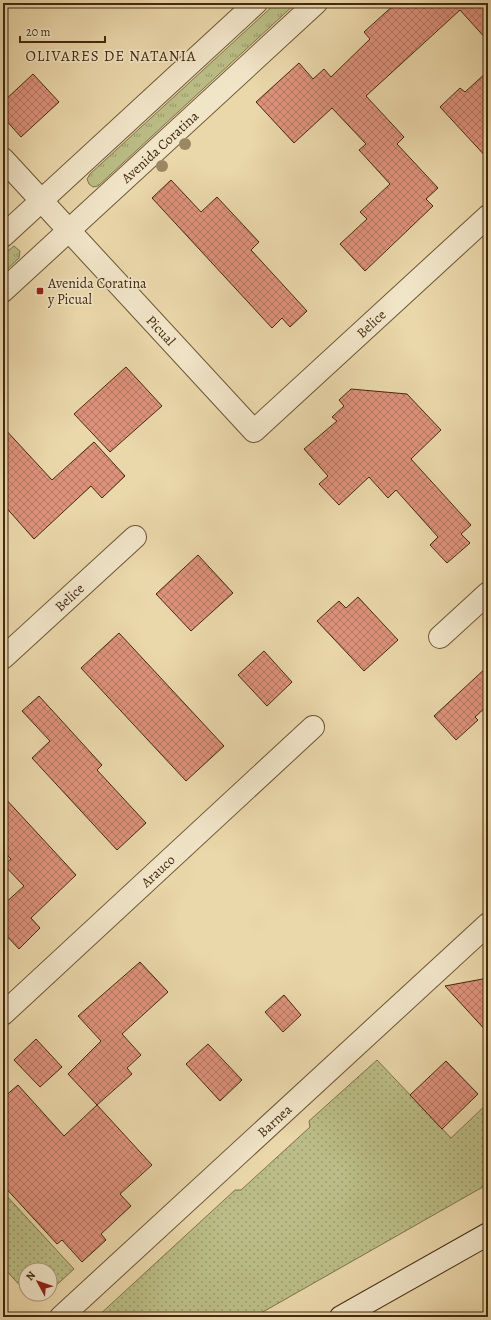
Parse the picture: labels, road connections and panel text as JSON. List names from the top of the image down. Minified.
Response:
{"streets":{"street":["Avenida Coratina","Belice","Picual","Arauco","Barnea"]},"crossings":[["Avenida Coratina","Picual"],["Belice","Picual"]],"districts":["OLIVARES DE NATANIA"],"places":{"transit":["Avenida Coratina y Picual"]},"scale_bar":"20 m","north":"top left"}
